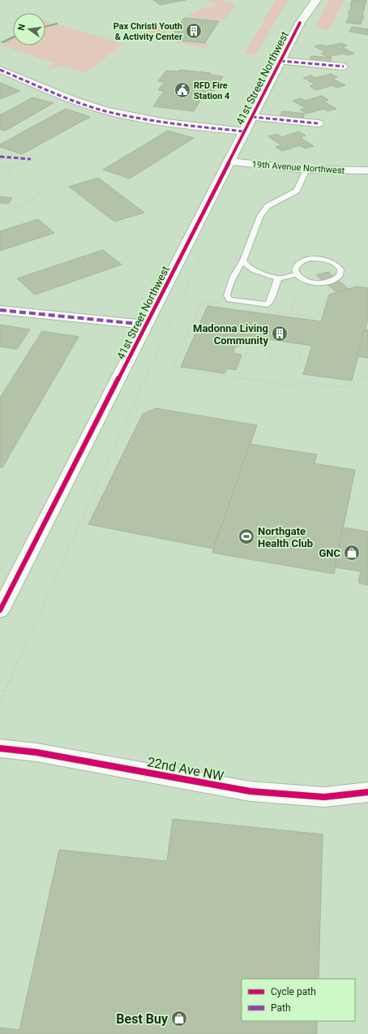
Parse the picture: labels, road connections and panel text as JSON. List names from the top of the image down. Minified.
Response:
{"streets":{"main road":["41st Street Northwest","19th Avenue Northwest","22nd Ave NW"]},"crossings":[["41st Street Northwest","19th Avenue Northwest"]],"places":{"building":["Pax Christi Youth & Activity Center","Madonna Living Community"],"public building":["RFD Fire Station 4"],"sports":["Northgate Health Club"],"shop":["GNC","Best Buy"]},"legend":["Cycle path","Path"],"north":"left"}
